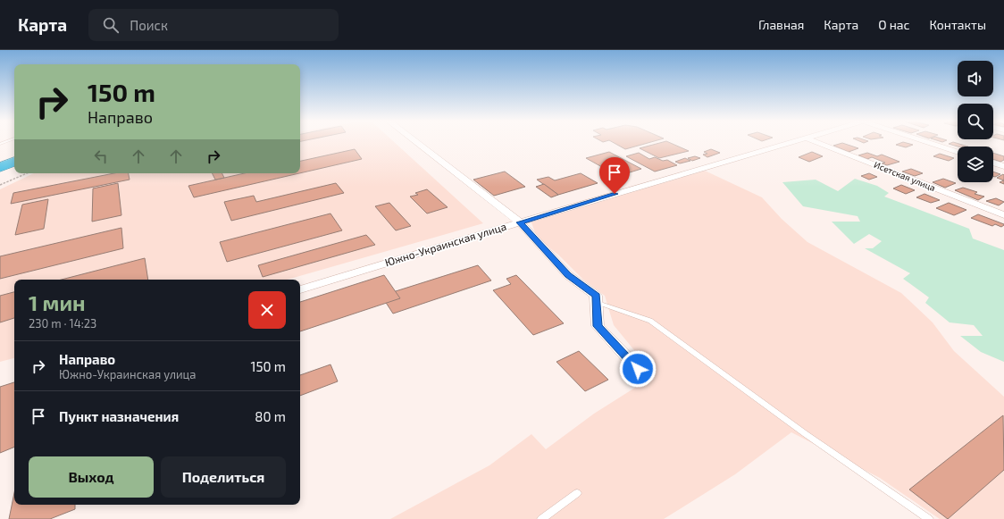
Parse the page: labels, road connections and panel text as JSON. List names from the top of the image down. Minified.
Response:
{"streets":{"street":["Исетская улица","Южно-Украинская улица"]},"page":{"header":"Карта","search":"Поиск","nav":["Главная","Карта","О нас","Контакты"],"turn":["150 m","Направо"],"heading":["1 мин","230 m · 14:23"],"list":[{"name":"Направо","note":"Южно-Украинская улица","value":"150 m"},{"name":"Пункт назначения","value":"80 m"}],"buttons":["Выход","Поделиться"]}}
